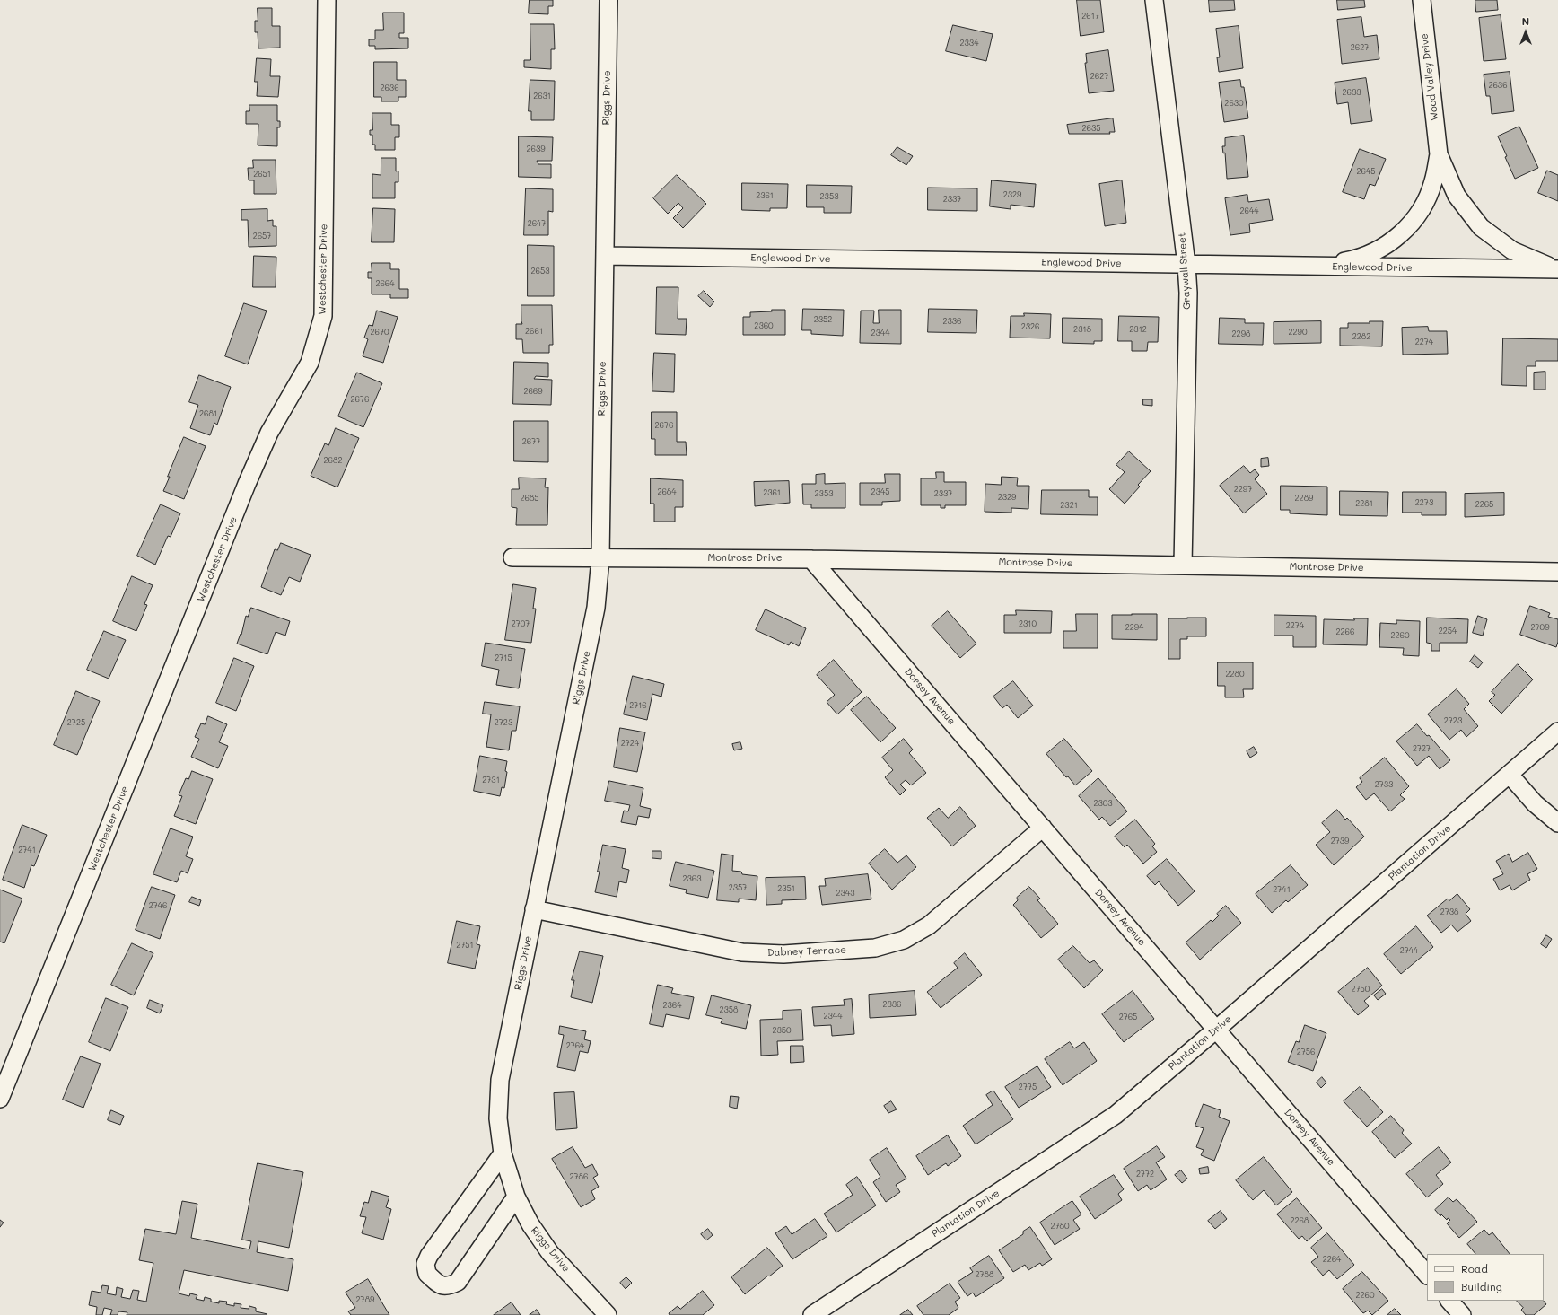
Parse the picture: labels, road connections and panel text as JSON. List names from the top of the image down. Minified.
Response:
{"streets":{"street":["Wood Valley Drive","Riggs Drive","Englewood Drive","Westchester Drive","Graywall Street","Montrose Drive","Dorsey Avenue","Plantation Drive","Dabney Terrace"]},"crossings":[["Wood Valley Drive","Englewood Drive"],["Riggs Drive","Englewood Drive"],["Riggs Drive","Montrose Drive"],["Riggs Drive","Dabney Terrace"],["Englewood Drive","Graywall Street"],["Graywall Street","Montrose Drive"],["Montrose Drive","Dorsey Avenue"],["Dorsey Avenue","Plantation Drive"],["Dorsey Avenue","Dabney Terrace"]],"house_numbers":["2617","2334","2627","2627","2636","2636","2633","2631","2630","2635","2639","2645","2651","2329","2361","2353","2337","2644","2647","2657","2653","2664","2352","2336","2360","2326","2318","2312","2661","2670","2290","2344","2298","2282","2274","2669","2676","2681","2676","2677","2682","2297","2684","2345","2361","2353","2337","2329","2685","2289","2273","2281","2265","2321","2707","2310","2274","2294","2709","2254","2266","2260","2715","2280","2716","2723","2725","2723","2724","2727","2731","2733","2303","2739","2741","2363","2357","2351","2741","2343","2746","2738","2751","2744","2750","2336","2364","2358","2344","2765","2350","2764","2756","2775","2772","2786","2268","2780","2264","2788","2260","2789"],"legend":["Road","Building"],"north":"top"}
